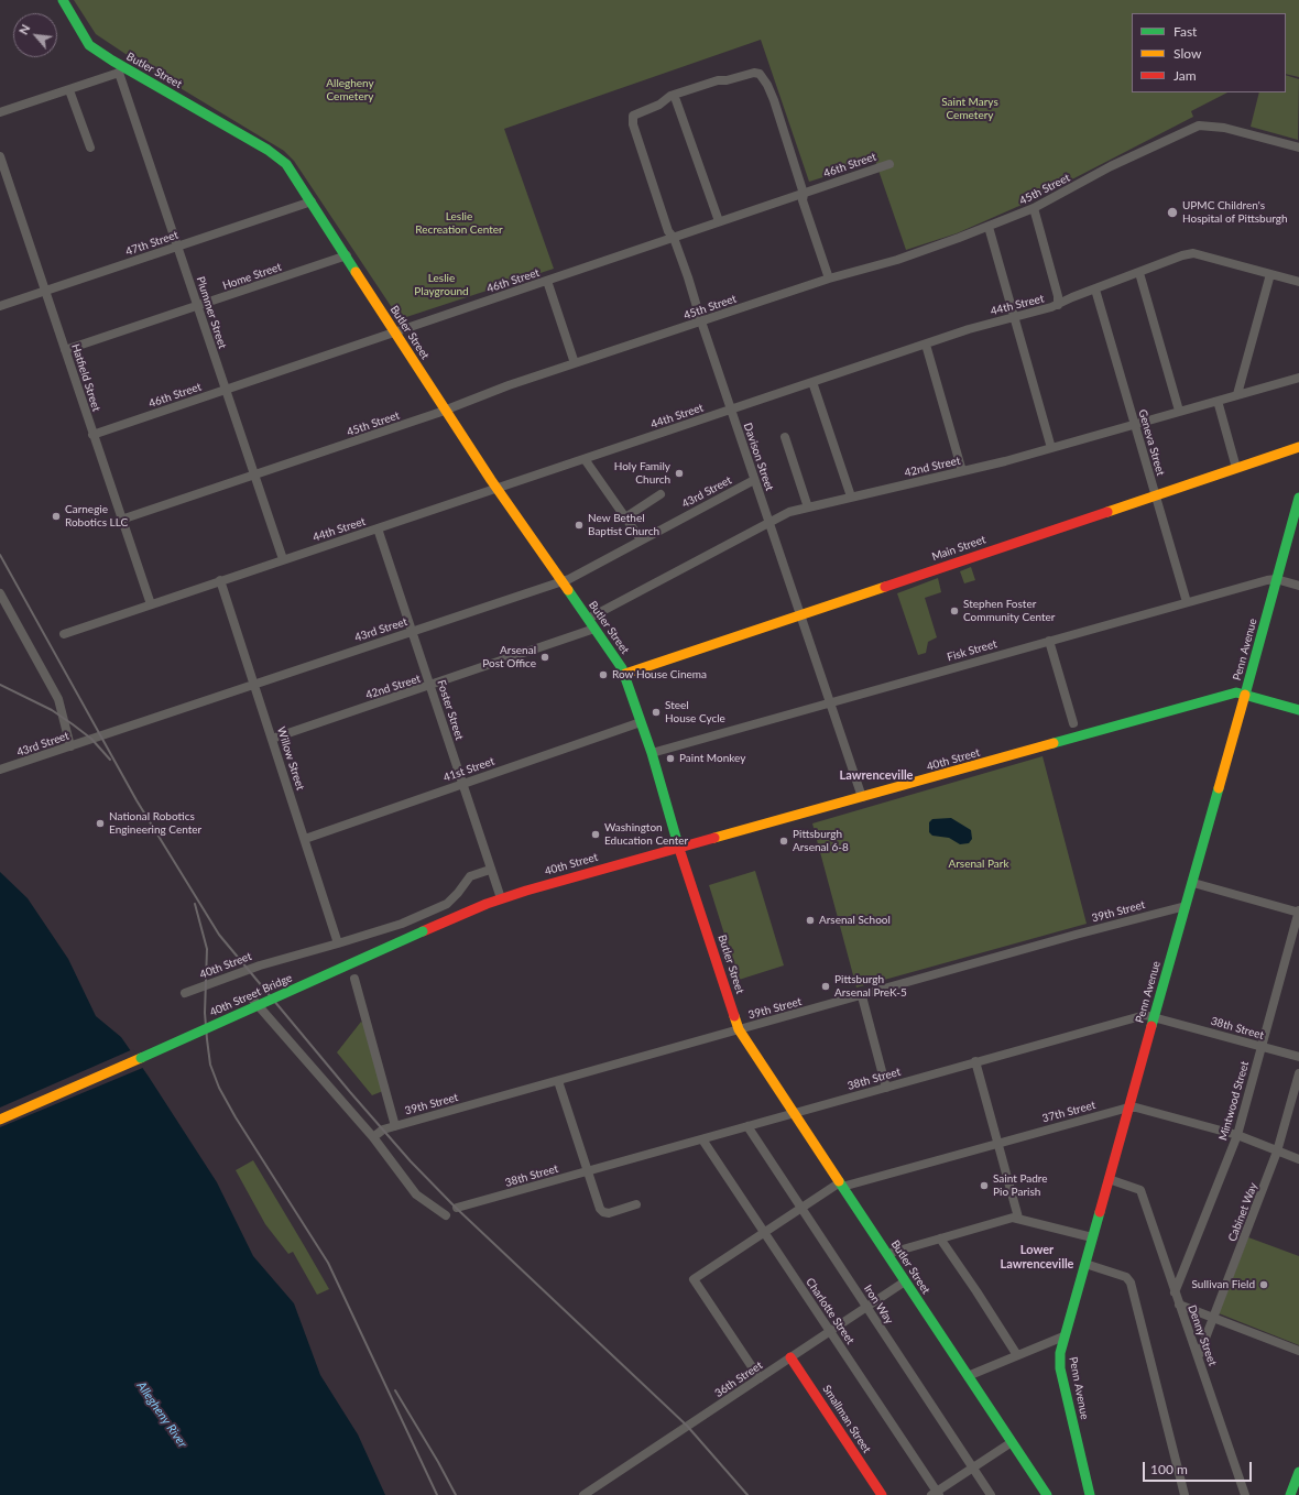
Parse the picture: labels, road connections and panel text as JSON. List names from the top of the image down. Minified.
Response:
{"streets":{"main road":["Butler Street","Main Street","Penn Avenue","40th Street","40th Street Bridge","Smallman Street"],"street":["46th Street","45th Street","47th Street","Home Street","44th Street","Plummer Street","Hatfield Street","Geneva Street","Davison Street","42nd Street","43rd Street","Fisk Street","Foster Street","Willow Street","41st Street","39th Street","38th Street","Mintwood Street","37th Street","Cabinet Way","Iron Way","Charlotte Street","Denny Street","36th Street"]},"crossings":[["Butler Street","46th Street"],["Butler Street","45th Street"],["Butler Street","47th Street"],["Butler Street","Home Street"],["Butler Street","44th Street"],["Butler Street","Plummer Street"],["Butler Street","42nd Street"],["Butler Street","43rd Street"],["Butler Street","Main Street"],["Butler Street","Fisk Street"],["Butler Street","40th Street"],["Butler Street","41st Street"],["Butler Street","39th Street"],["Butler Street","38th Street"],["Butler Street","37th Street"],["Butler Street","36th Street"],["46th Street","Plummer Street"],["46th Street","Hatfield Street"],["46th Street","Davison Street"],["45th Street","Plummer Street"],["45th Street","Hatfield Street"],["45th Street","Davison Street"],["47th Street","Plummer Street"],["47th Street","Hatfield Street"],["Home Street","Plummer Street"],["Home Street","Hatfield Street"],["44th Street","Plummer Street"],["44th Street","Hatfield Street"],["44th Street","Geneva Street"],["44th Street","Davison Street"],["44th Street","Foster Street"],["44th Street","Willow Street"],["Geneva Street","42nd Street"],["Geneva Street","Main Street"],["Geneva Street","Fisk Street"],["Davison Street","42nd Street"],["Davison Street","43rd Street"],["Davison Street","Main Street"],["Davison Street","Fisk Street"],["Davison Street","40th Street"],["42nd Street","Foster Street"],["42nd Street","Willow Street"],["43rd Street","Foster Street"],["43rd Street","Willow Street"],["Penn Avenue","Fisk Street"],["Penn Avenue","40th Street"],["Penn Avenue","39th Street"],["Penn Avenue","38th Street"],["Penn Avenue","37th Street"],["Penn Avenue","Denny Street"],["Foster Street","40th Street"],["Foster Street","41st Street"],["Foster Street","40th Street Bridge"],["Willow Street","40th Street"],["Willow Street","41st Street"],["40th Street","40th Street Bridge"],["38th Street","Mintwood Street"],["38th Street","Iron Way"],["38th Street","Charlotte Street"],["Mintwood Street","37th Street"],["Mintwood Street","Denny Street"],["37th Street","Cabinet Way"],["37th Street","Iron Way"],["37th Street","Charlotte Street"],["37th Street","36th Street"],["Cabinet Way","Denny Street"],["Iron Way","36th Street"],["Charlotte Street","36th Street"],["36th Street","Smallman Street"]],"districts":["Lawrenceville","Lower Lawrenceville"],"water":["Allegheny River"],"parks":["Allegheny Cemetery","Saint Marys Cemetery","Leslie Recreation Center","Leslie Playground","Arsenal Park"],"places":["UPMC Children's Hospital of Pittsburgh","Holy Family Church","Carnegie Robotics LLC","New Bethel Baptist Church","Stephen Foster Community Center","Arsenal Post Office","Row House Cinema","Steel House Cycle","Paint Monkey","National Robotics Engineering Center","Washington Education Center","Pittsburgh Arsenal 6-8","Arsenal School","Pittsburgh Arsenal PreK-5","Saint Padre Pio Parish","Sullivan Field"],"legend":["Fast","Slow","Jam"],"scale_bar":"100 m","north":"top left"}
